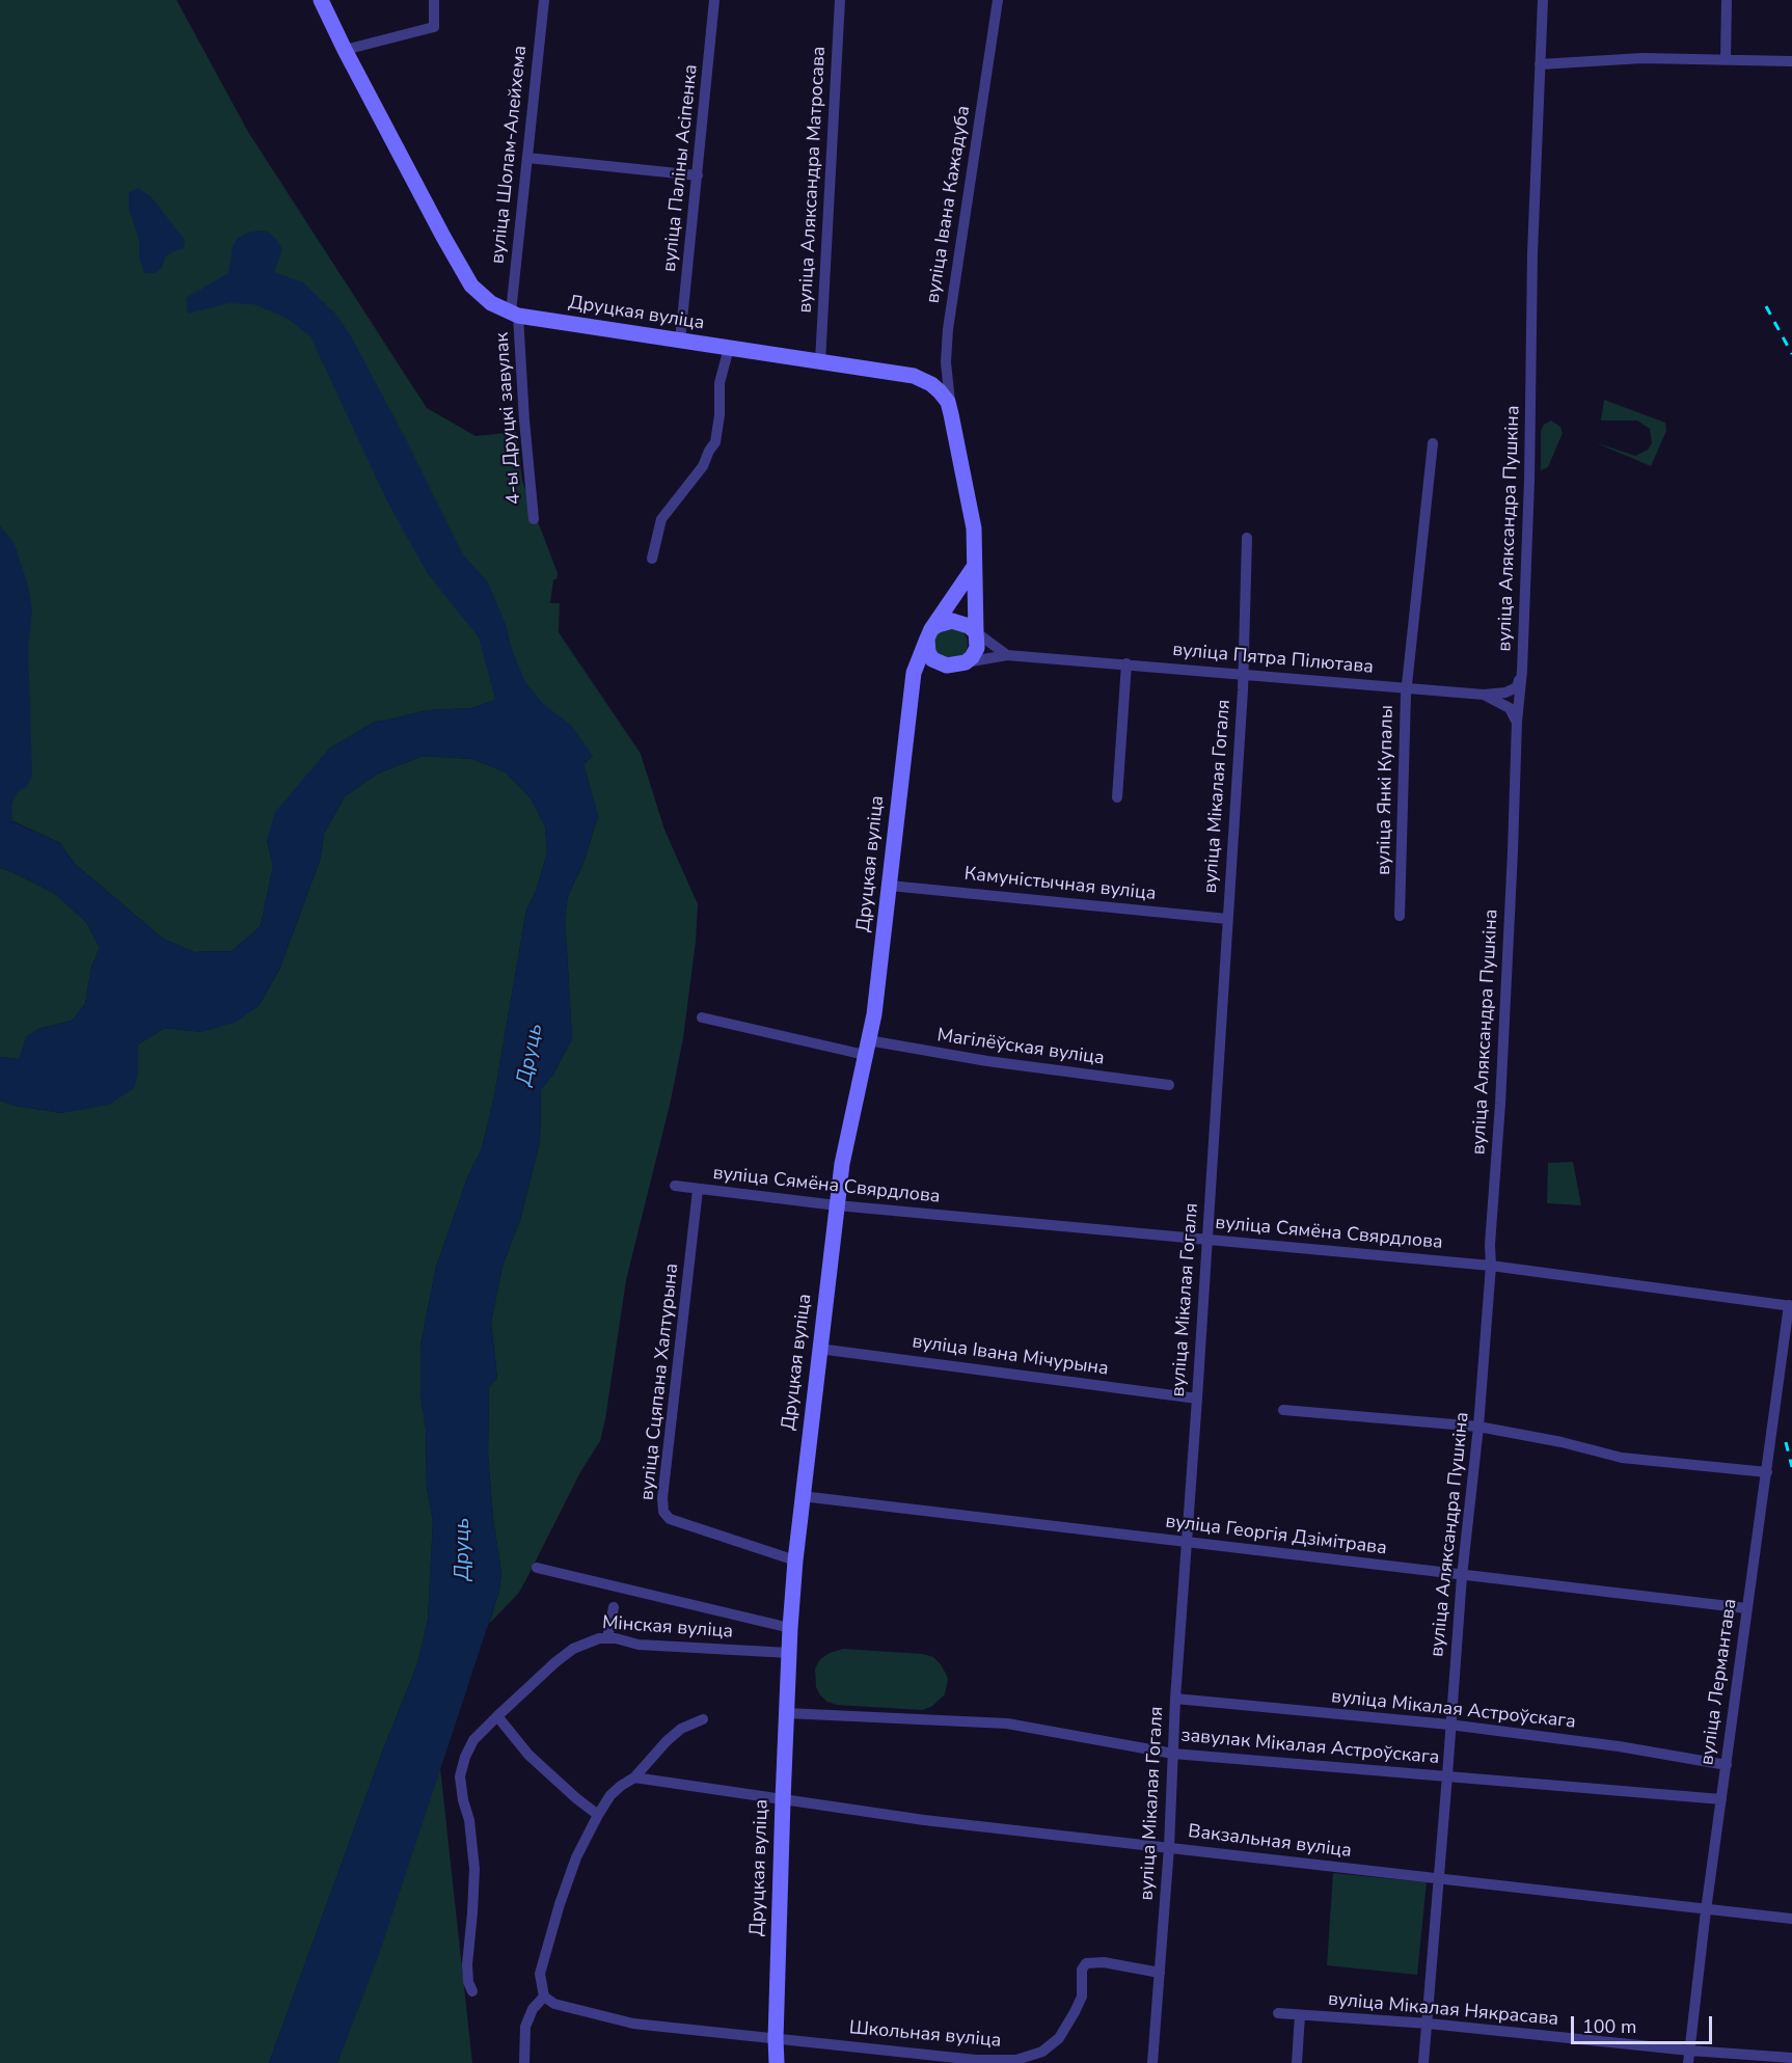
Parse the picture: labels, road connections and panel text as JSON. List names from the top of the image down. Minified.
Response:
{"streets":{"main road":["Друцкая вуліца"],"street":["вуліца Шолам-Алейхема","вуліца Паліны Асіпенка","вуліца Аляксандра Матросава","вуліца Івана Кажадуба","4-ы Друцкі завулак","вуліца Аляксандра Пушкіна","вуліца Пятра Пілютава","вуліца Янкі Купалы","вуліца Мікалая Гогаля","Камуністычная вуліца","Магілёўская вуліца","вуліца Сямёна Свярдлова","вуліца Івана Мічурына","вуліца Сцяпана Халтурына","вуліца Георгія Дзімітрава","Мінская вуліца","вуліца Лермантава","вуліца Мікалая Астроўскага","завулак Мікалая Астроўскага","Вакзальная вуліца","вуліца Мікалая Някрасава","Школьная вуліца"]},"crossings":[["вуліца Шолам-Алейхема","Друцкая вуліца"],["вуліца Шолам-Алейхема","4-ы Друцкі завулак"],["вуліца Паліны Асіпенка","Друцкая вуліца"],["вуліца Аляксандра Матросава","Друцкая вуліца"],["вуліца Івана Кажадуба","Друцкая вуліца"],["Друцкая вуліца","4-ы Друцкі завулак"],["Друцкая вуліца","вуліца Пятра Пілютава"],["Друцкая вуліца","Камуністычная вуліца"],["Друцкая вуліца","Магілёўская вуліца"],["Друцкая вуліца","вуліца Сямёна Свярдлова"],["Друцкая вуліца","вуліца Івана Мічурына"],["Друцкая вуліца","вуліца Сцяпана Халтурына"],["Друцкая вуліца","вуліца Георгія Дзімітрава"],["Друцкая вуліца","Мінская вуліца"],["Друцкая вуліца","завулак Мікалая Астроўскага"],["Друцкая вуліца","Вакзальная вуліца"],["Друцкая вуліца","Школьная вуліца"],["вуліца Аляксандра Пушкіна","вуліца Пятра Пілютава"],["вуліца Аляксандра Пушкіна","вуліца Сямёна Свярдлова"],["вуліца Аляксандра Пушкіна","вуліца Георгія Дзімітрава"],["вуліца Аляксандра Пушкіна","вуліца Мікалая Астроўскага"],["вуліца Аляксандра Пушкіна","завулак Мікалая Астроўскага"],["вуліца Аляксандра Пушкіна","Вакзальная вуліца"],["вуліца Аляксандра Пушкіна","вуліца Мікалая Някрасава"],["вуліца Пятра Пілютава","вуліца Янкі Купалы"],["вуліца Пятра Пілютава","вуліца Мікалая Гогаля"],["вуліца Мікалая Гогаля","Камуністычная вуліца"],["вуліца Мікалая Гогаля","вуліца Сямёна Свярдлова"],["вуліца Мікалая Гогаля","вуліца Івана Мічурына"],["вуліца Мікалая Гогаля","вуліца Георгія Дзімітрава"],["вуліца Мікалая Гогаля","вуліца Мікалая Астроўскага"],["вуліца Мікалая Гогаля","завулак Мікалая Астроўскага"],["вуліца Мікалая Гогаля","Вакзальная вуліца"],["вуліца Мікалая Гогаля","Школьная вуліца"],["вуліца Сямёна Свярдлова","вуліца Сцяпана Халтурына"],["вуліца Сямёна Свярдлова","вуліца Лермантава"],["вуліца Георгія Дзімітрава","вуліца Лермантава"],["вуліца Лермантава","вуліца Мікалая Астроўскага"],["вуліца Лермантава","завулак Мікалая Астроўскага"],["вуліца Лермантава","Вакзальная вуліца"],["вуліца Лермантава","вуліца Мікалая Някрасава"]],"water":["Друць"],"scale_bar":"100 m"}
